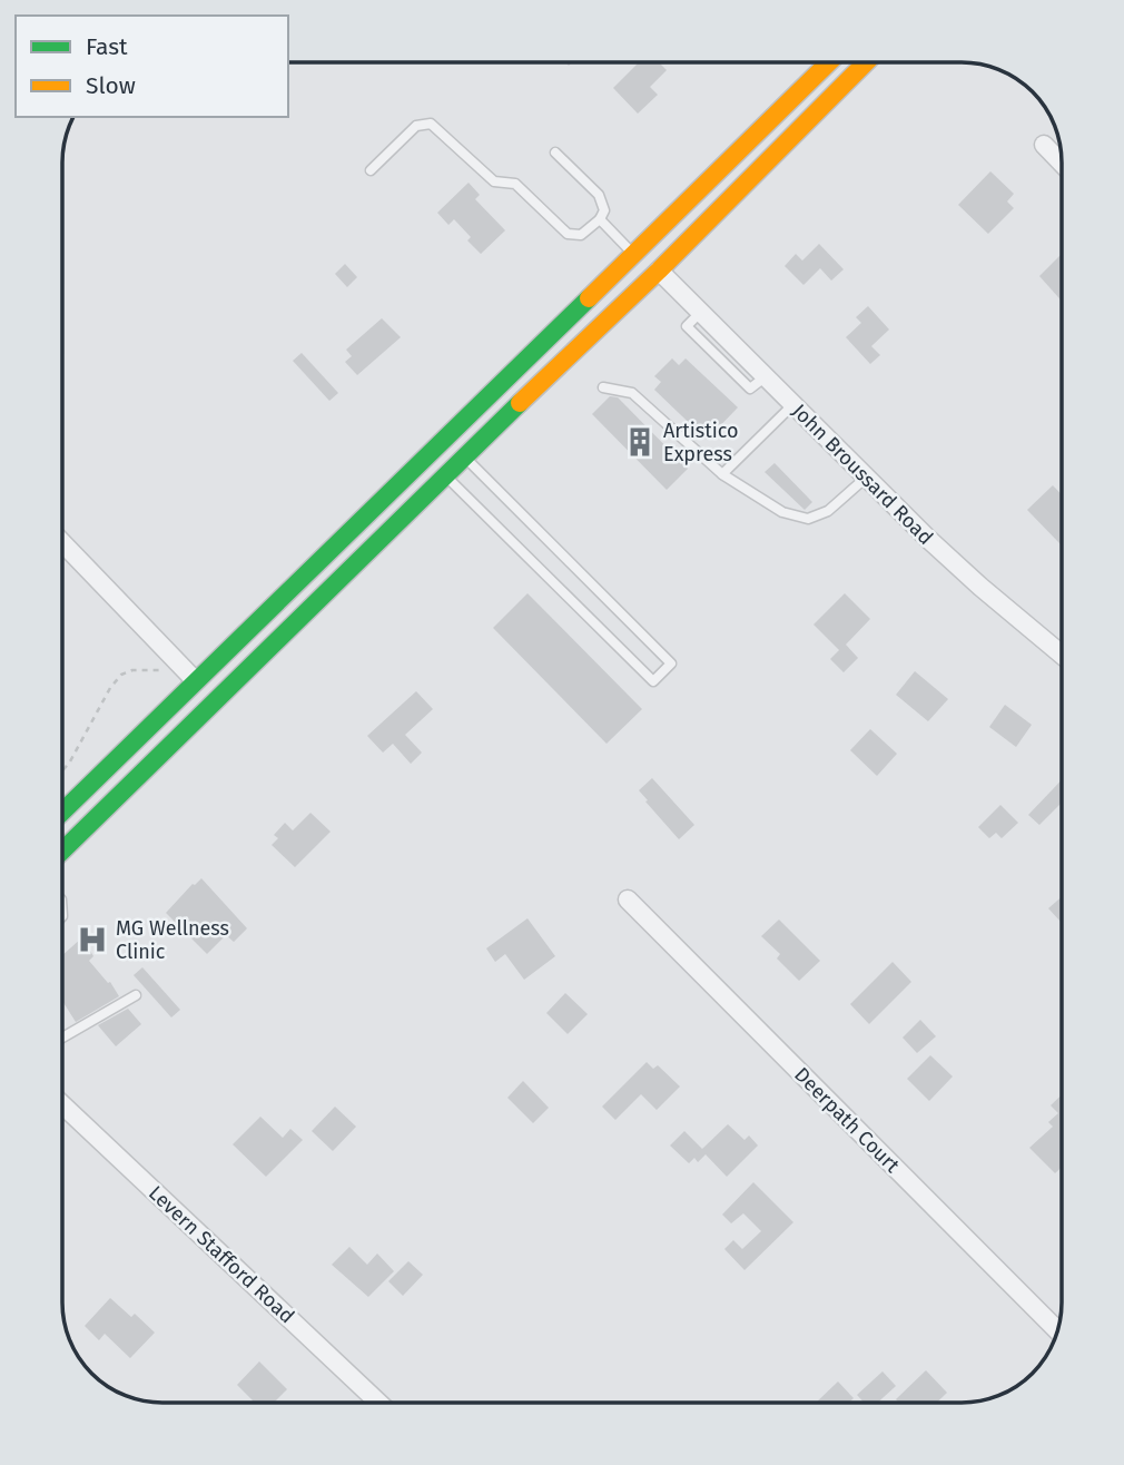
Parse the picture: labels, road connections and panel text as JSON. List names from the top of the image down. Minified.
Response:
{"streets":{"street":["John Broussard Road","Deerpath Court","Levern Stafford Road"]},"places":{"building":["Artistico Express"],"hospital":["MG Wellness Clinic"]},"legend":["Fast","Slow"]}
